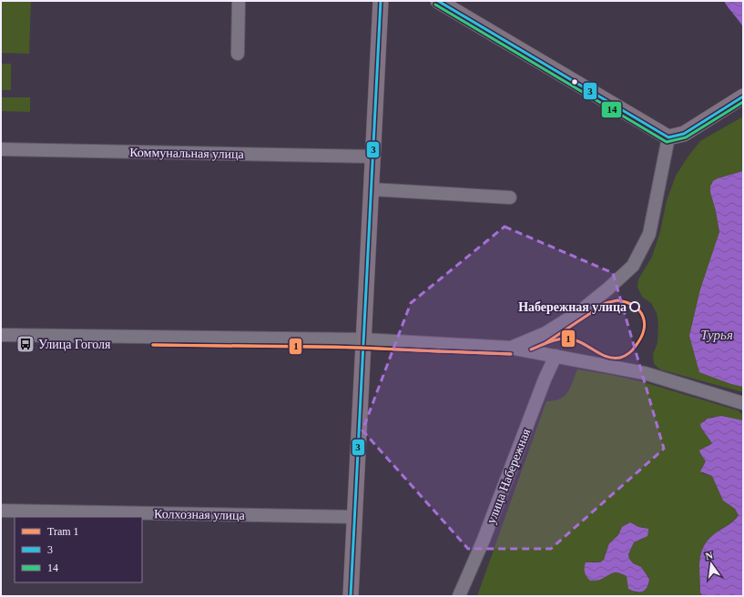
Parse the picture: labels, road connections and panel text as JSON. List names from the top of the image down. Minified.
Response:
{"streets":{"street":["Коммунальная улица","улица Набережная","Колхозная улица"]},"water":["Турья"],"places":{"other":["Набережная улица"],"bus stop":["Улица Гоголя"]},"lines":["transit line 3","transit line 14","tram line 1"],"legend":["Tram 1","3","14"],"north":"top"}
